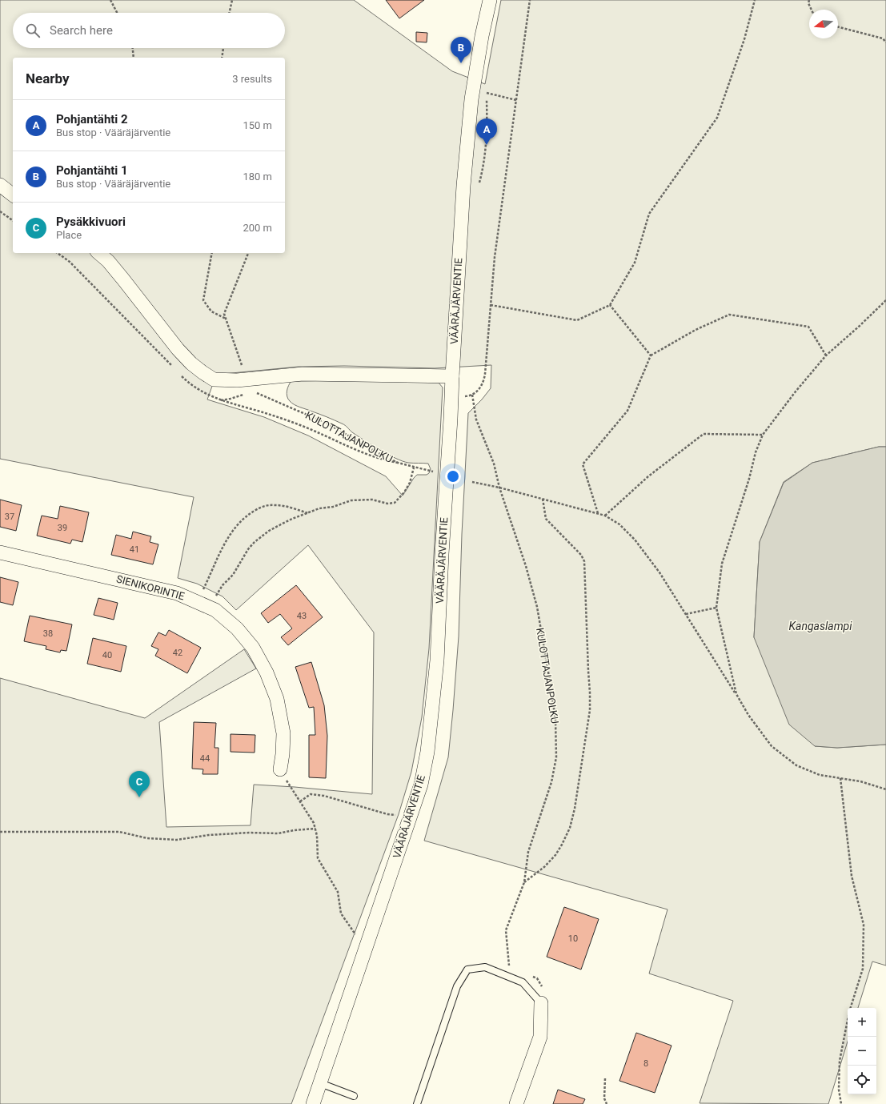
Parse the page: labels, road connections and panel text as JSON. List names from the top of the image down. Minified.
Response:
{"streets":{"street":["VÄÄRÄJÄRVENTIE","SIENIKORINTIE"],"path":["KULOTTAJANPOLKU"]},"water":["Kangaslampi"],"house_numbers":["37","39","41","43","38","42","40","44","10","8"],"north":"left","page":{"search":"Search here","pins":["B","A","C"],"heading":["Nearby","3 results"],"list":[{"mark":"A","name":"Pohjantähti 2","note":"Bus stop · Vääräjärventie","value":"150 m"},{"mark":"B","name":"Pohjantähti 1","note":"Bus stop · Vääräjärventie","value":"180 m"},{"mark":"C","name":"Pysäkkivuori","note":"Place","value":"200 m"}],"map_buttons":["+","−"]}}
